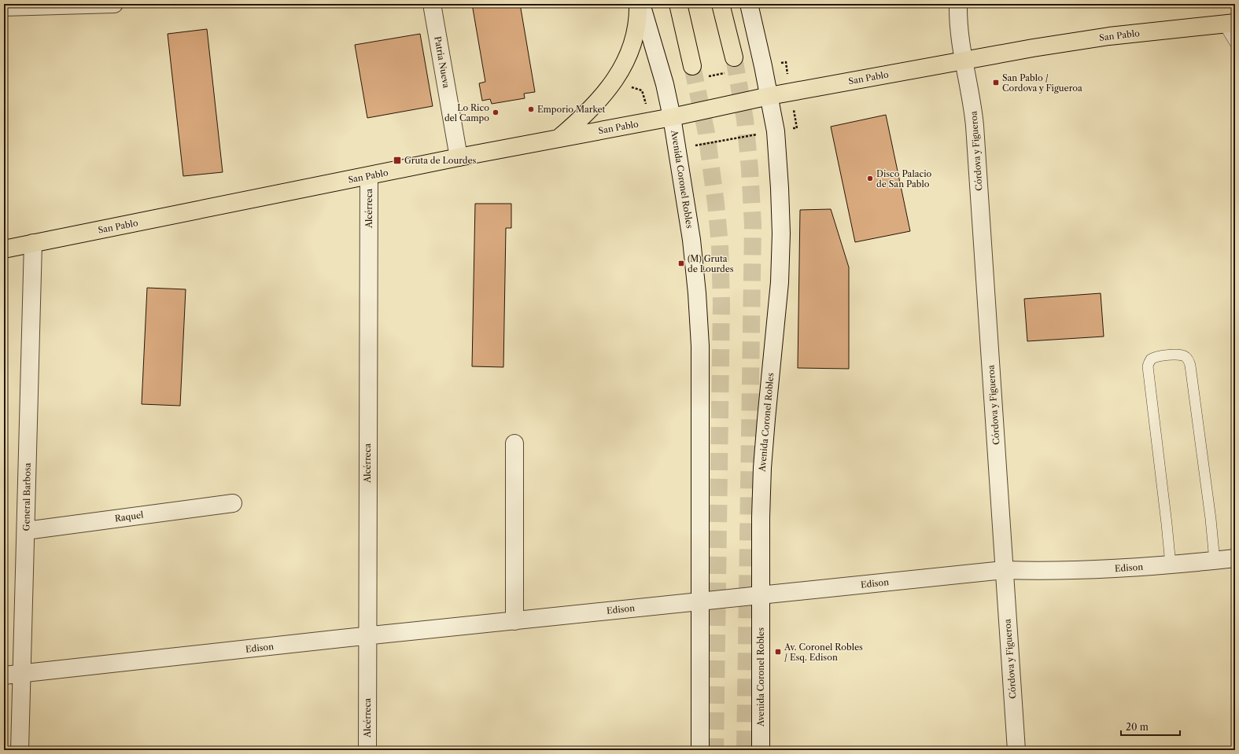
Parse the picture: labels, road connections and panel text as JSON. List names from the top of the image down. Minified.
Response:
{"streets":{"main road":["San Pablo"],"street":["Patria Nueva","Córdova y Figueroa","Avenida Coronel Robles","Alcérreca","General Barbosa","Raquel","Edison"]},"crossings":[["San Pablo","Patria Nueva"],["San Pablo","Córdova y Figueroa"],["San Pablo","Avenida Coronel Robles"],["San Pablo","Alcérreca"],["San Pablo","General Barbosa"],["Córdova y Figueroa","Edison"],["Avenida Coronel Robles","Edison"],["Alcérreca","Edison"],["General Barbosa","Raquel"],["General Barbosa","Edison"]],"places":{"transit":["San Pablo / Cordova y Figueroa","Gruta de Lourdes","(M) Gruta de Lourdes","Av. Coronel Robles / Esq. Edison"],"other":["Emporio Market","Lo Rico del Campo","Disco Palacio de San Pablo"]},"scale_bar":"20 m"}
